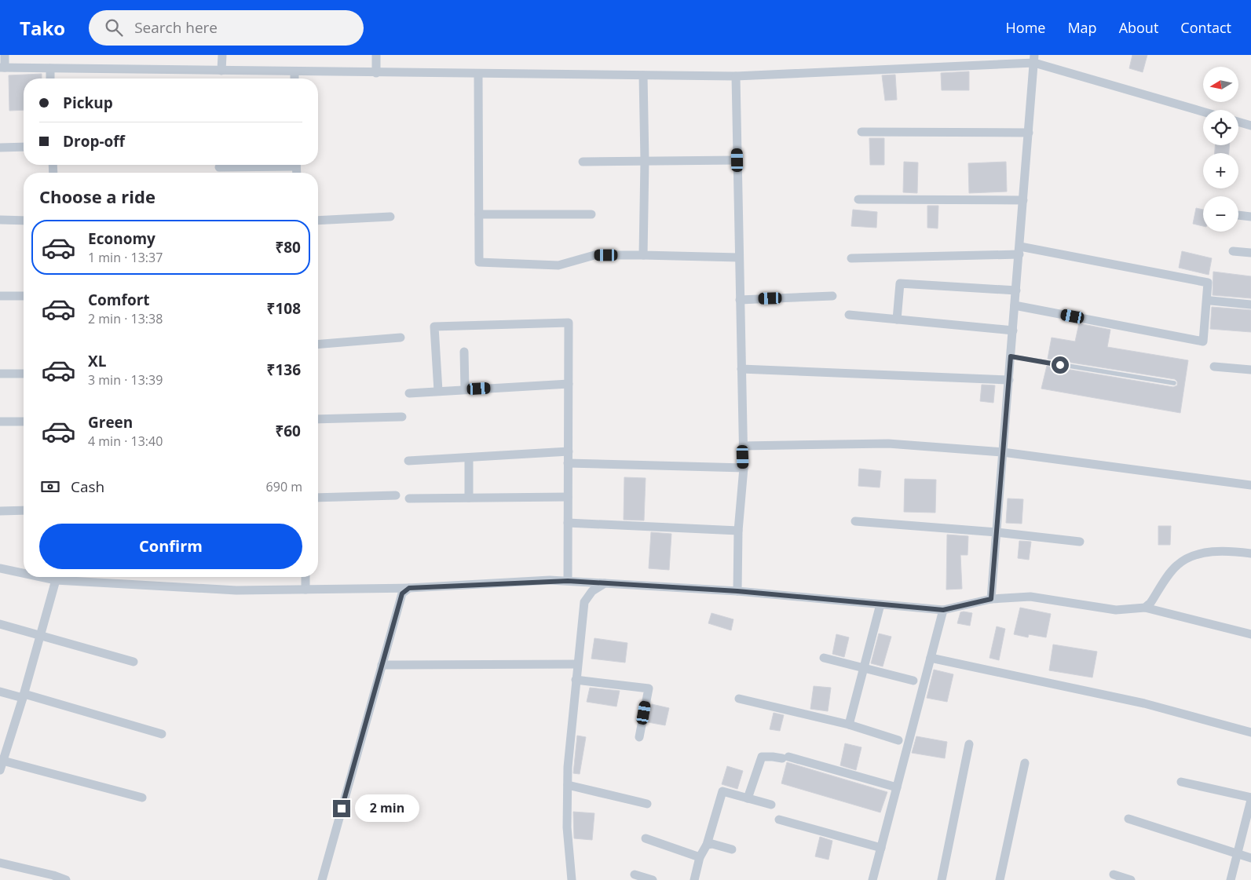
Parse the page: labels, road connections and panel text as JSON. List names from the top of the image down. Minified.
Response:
{"north":"left","page":{"header":"Tako","search":"Search here","nav":["Home","Map","About","Contact"],"map_buttons":["+","−"],"banner":["Pickup","Drop-off"],"heading":"Choose a ride","list":[{"name":"Economy","note":"1 min · 13:37","value":"₹80"},{"name":"Comfort","note":"2 min · 13:38","value":"₹108"},{"name":"XL","note":"3 min · 13:39","value":"₹136"},{"name":"Green","note":"4 min · 13:40","value":"₹60"}],"pay":["Cash","690 m"],"buttons":"Confirm","bubble":"2 min"}}
